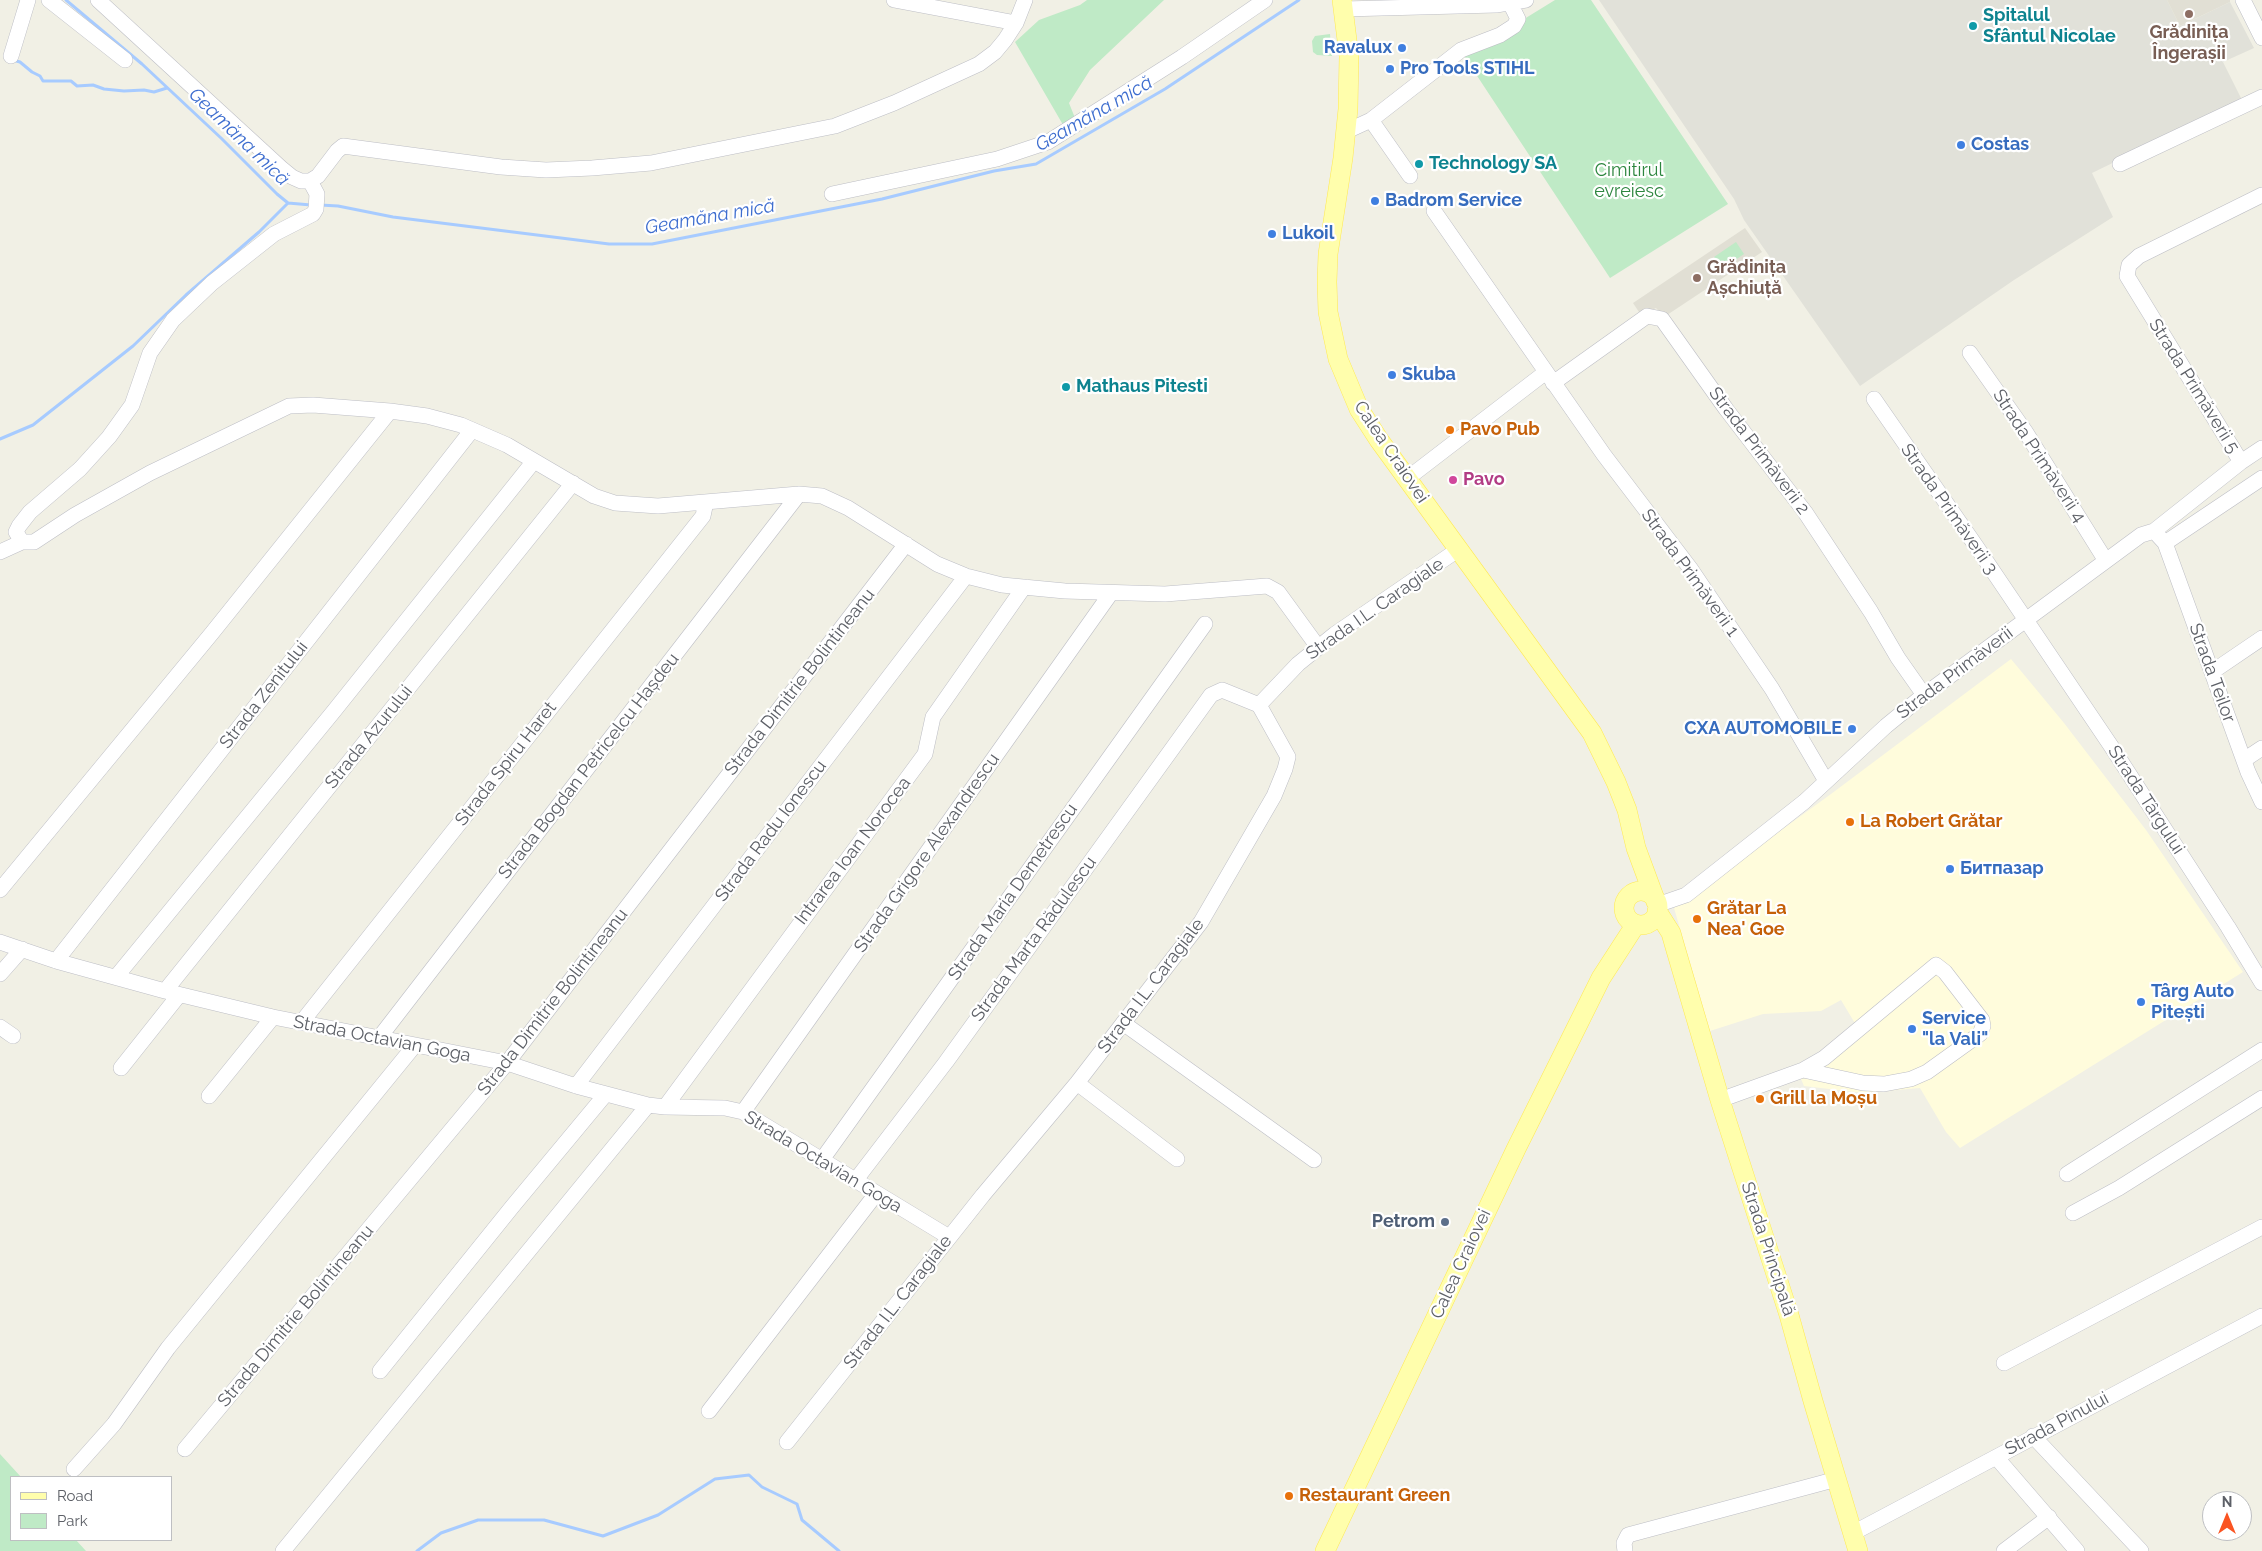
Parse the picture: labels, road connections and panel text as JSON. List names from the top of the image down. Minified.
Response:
{"streets":{"main road":["Calea Craiovei","Strada Principală"],"street":["Strada Primăverii 5","Strada Primăverii 2","Strada Primăverii 4","Strada Primăverii 3","Strada Primăverii 1","Strada I.L. Caragiale","Strada Primăverii","Strada Teilor","Strada Dimitrie Bolintineanu","Strada Zenitului","Strada Azurului","Strada Spiru Haret","Strada Bogdan Petricelcu Hașdeu","Strada Târgului","Strada Radu Ionescu","Intrarea Ioan Norocea","Strada Grigore Alexandrescu","Strada Maria Demetrescu","Strada Marta Rădulescu","Strada Octavian Goga","Strada Pinului"]},"crossings":[["Strada Primăverii 5","Strada Primăverii"],["Strada Primăverii 2","Calea Craiovei"],["Strada Primăverii 2","Strada Primăverii 1"],["Strada Primăverii 2","Strada Primăverii"],["Calea Craiovei","Strada I.L. Caragiale"],["Calea Craiovei","Strada Primăverii"],["Calea Craiovei","Strada Principală"],["Strada Primăverii 4","Strada Primăverii"],["Strada Primăverii 3","Strada Primăverii"],["Strada Primăverii 3","Strada Târgului"],["Strada Primăverii 1","Strada Primăverii"],["Strada I.L. Caragiale","Strada Marta Rădulescu"],["Strada I.L. Caragiale","Strada Octavian Goga"],["Strada Primăverii","Strada Târgului"],["Strada Primăverii","Strada Principală"],["Strada Dimitrie Bolintineanu","Strada Octavian Goga"],["Strada Zenitului","Strada Octavian Goga"],["Strada Azurului","Strada Octavian Goga"],["Strada Spiru Haret","Strada Octavian Goga"],["Strada Bogdan Petricelcu Hașdeu","Strada Octavian Goga"],["Strada Radu Ionescu","Strada Octavian Goga"],["Intrarea Ioan Norocea","Strada Octavian Goga"],["Strada Grigore Alexandrescu","Strada Octavian Goga"],["Strada Maria Demetrescu","Strada Octavian Goga"],["Strada Marta Rădulescu","Strada Octavian Goga"],["Strada Principală","Strada Pinului"]],"water":["Geamăna mică"],"parks":["Cimitirul evreiesc"],"places":["Grădinița Îngerașii","Spitalul Sfântul Nicolae","Ravalux","Pro Tools STIHL","Costas","Technology SA","Badrom Service","Lukoil","Grădinița Așchiuță","Skuba","Mathaus Pitesti","Pavo Pub","Pavo","CXA AUTOMOBILE","La Robert Grătar","Битпазар","Grătar La Nea' Goe","Târg Auto Pitești","Service \"la Vali\"","Grill la Moșu","Petrom","Restaurant Green"],"legend":["Road","Park"],"north":"top"}
